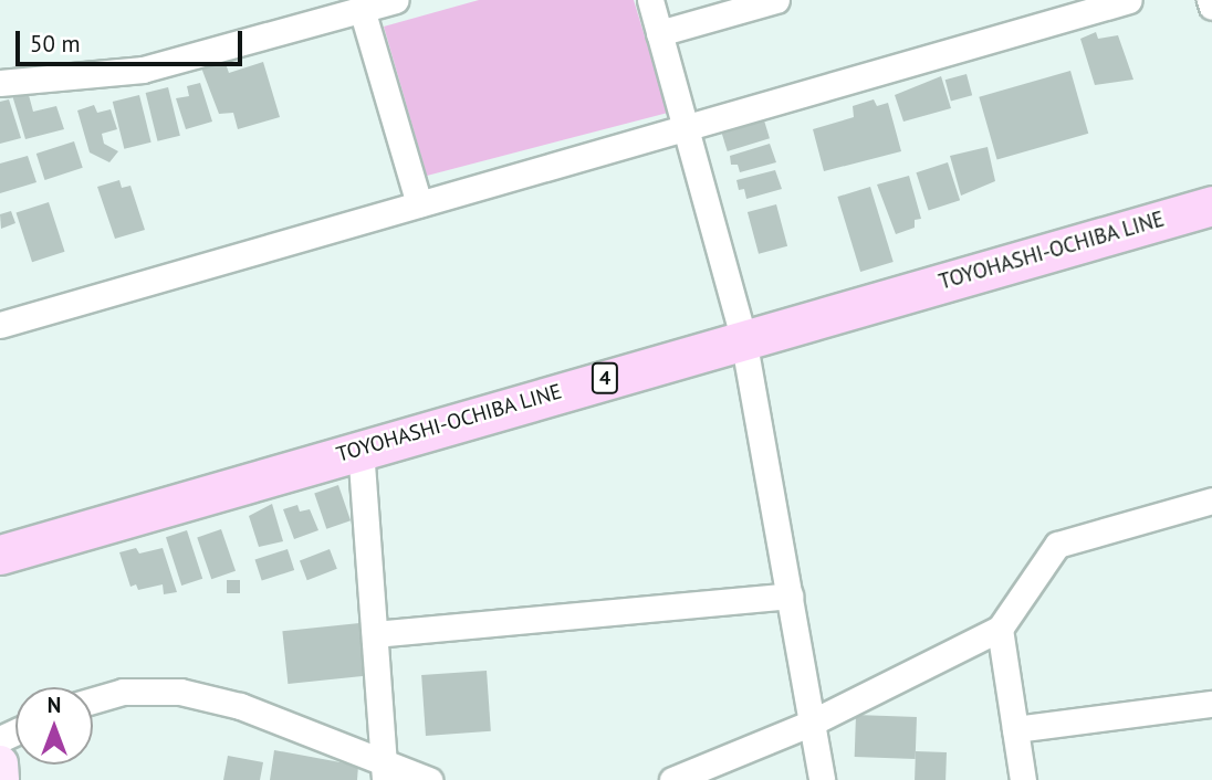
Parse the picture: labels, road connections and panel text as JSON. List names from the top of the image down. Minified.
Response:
{"streets":{"main road":["TOYOHASHI-OCHIBA LINE","4"]},"scale_bar":"50 m","north":"top"}
